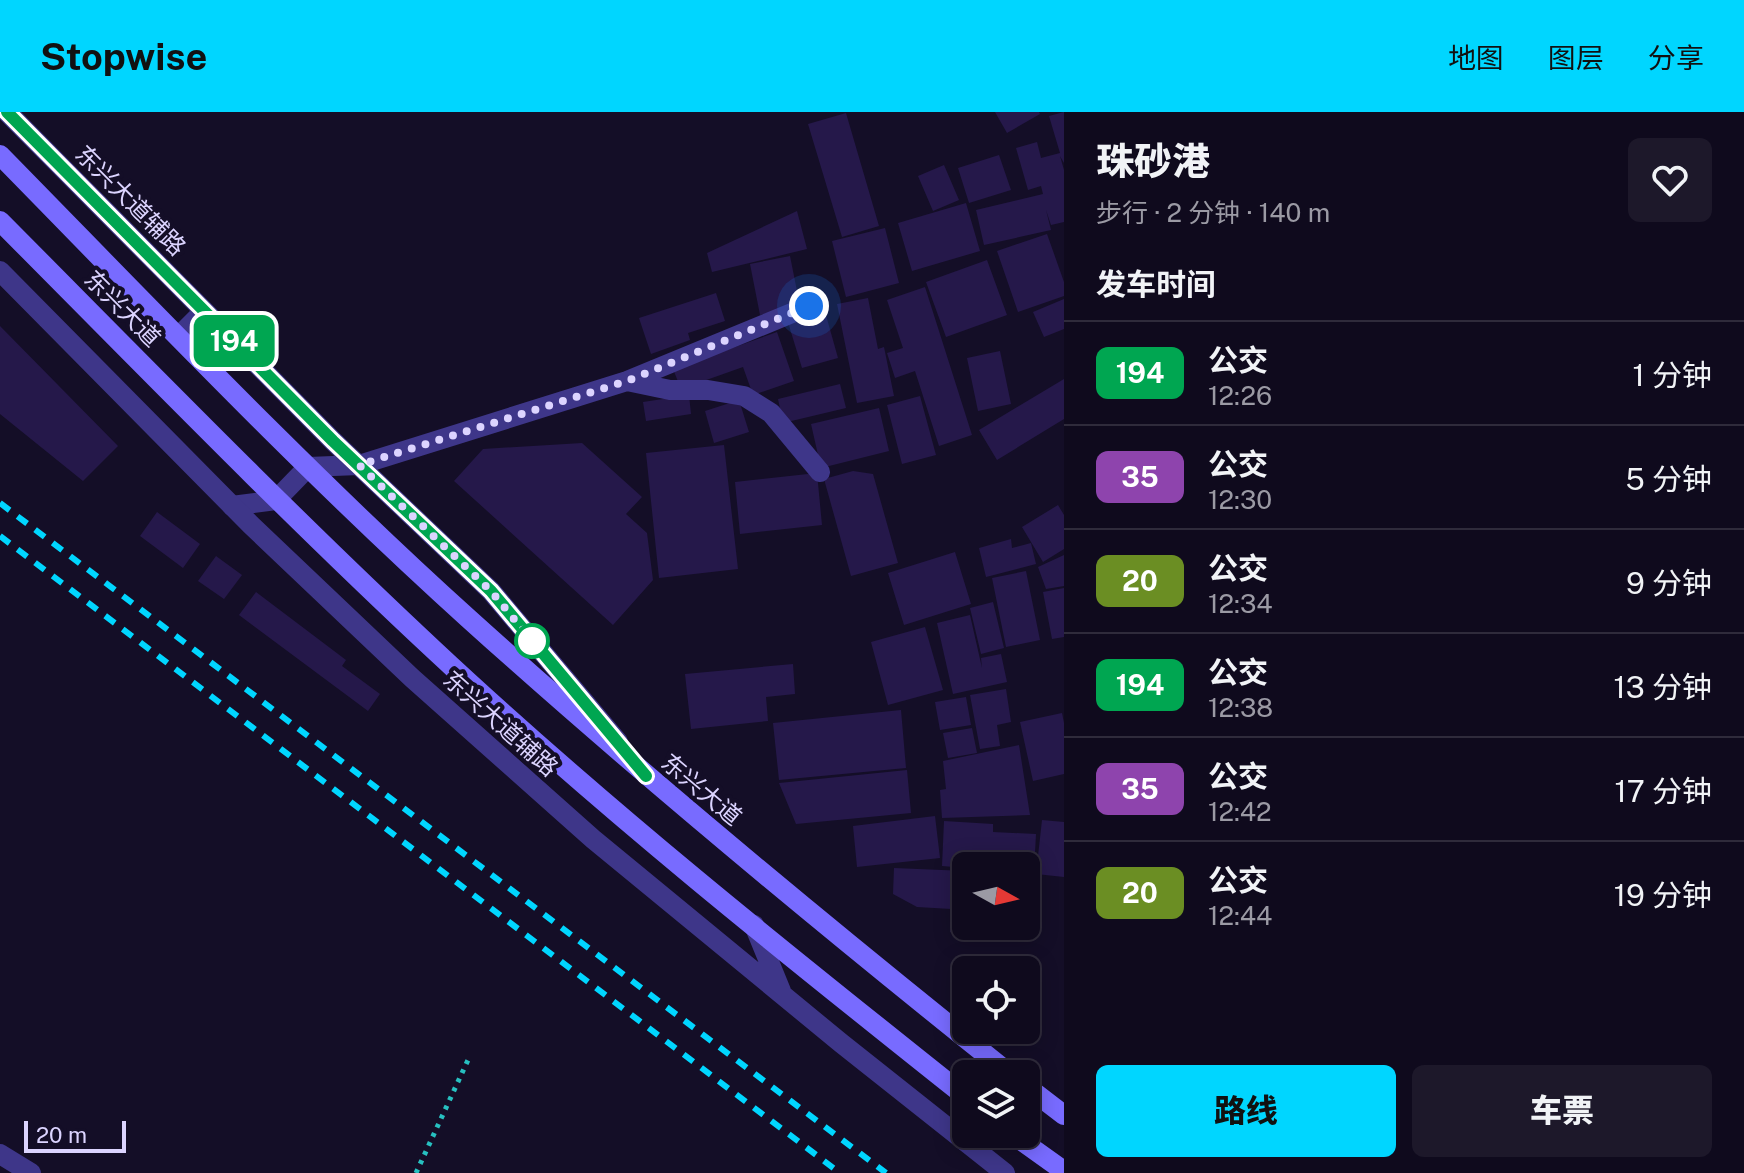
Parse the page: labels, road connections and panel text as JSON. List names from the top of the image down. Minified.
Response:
{"streets":{"main road":["东兴大道"],"street":["东兴大道辅路"]},"crossings":[["东兴大道辅路","东兴大道"]],"lines":["bus line 194"],"scale_bar":"20 m","north":"right","page":{"header":"Stopwise","nav":["地图","图层","分享"],"on_map":"194","heading":[["珠砂港","步行 · 2 分钟 · 140 m"],"发车时间"],"list":[{"mark":"194","name":"公交","note":"12:26","value":"1 分钟"},{"mark":"35","name":"公交","note":"12:30","value":"5 分钟"},{"mark":"20","name":"公交","note":"12:34","value":"9 分钟"},{"mark":"194","name":"公交","note":"12:38","value":"13 分钟"},{"mark":"35","name":"公交","note":"12:42","value":"17 分钟"},{"mark":"20","name":"公交","note":"12:44","value":"19 分钟"}],"buttons":["路线","车票"],"scale":"20 m"}}
